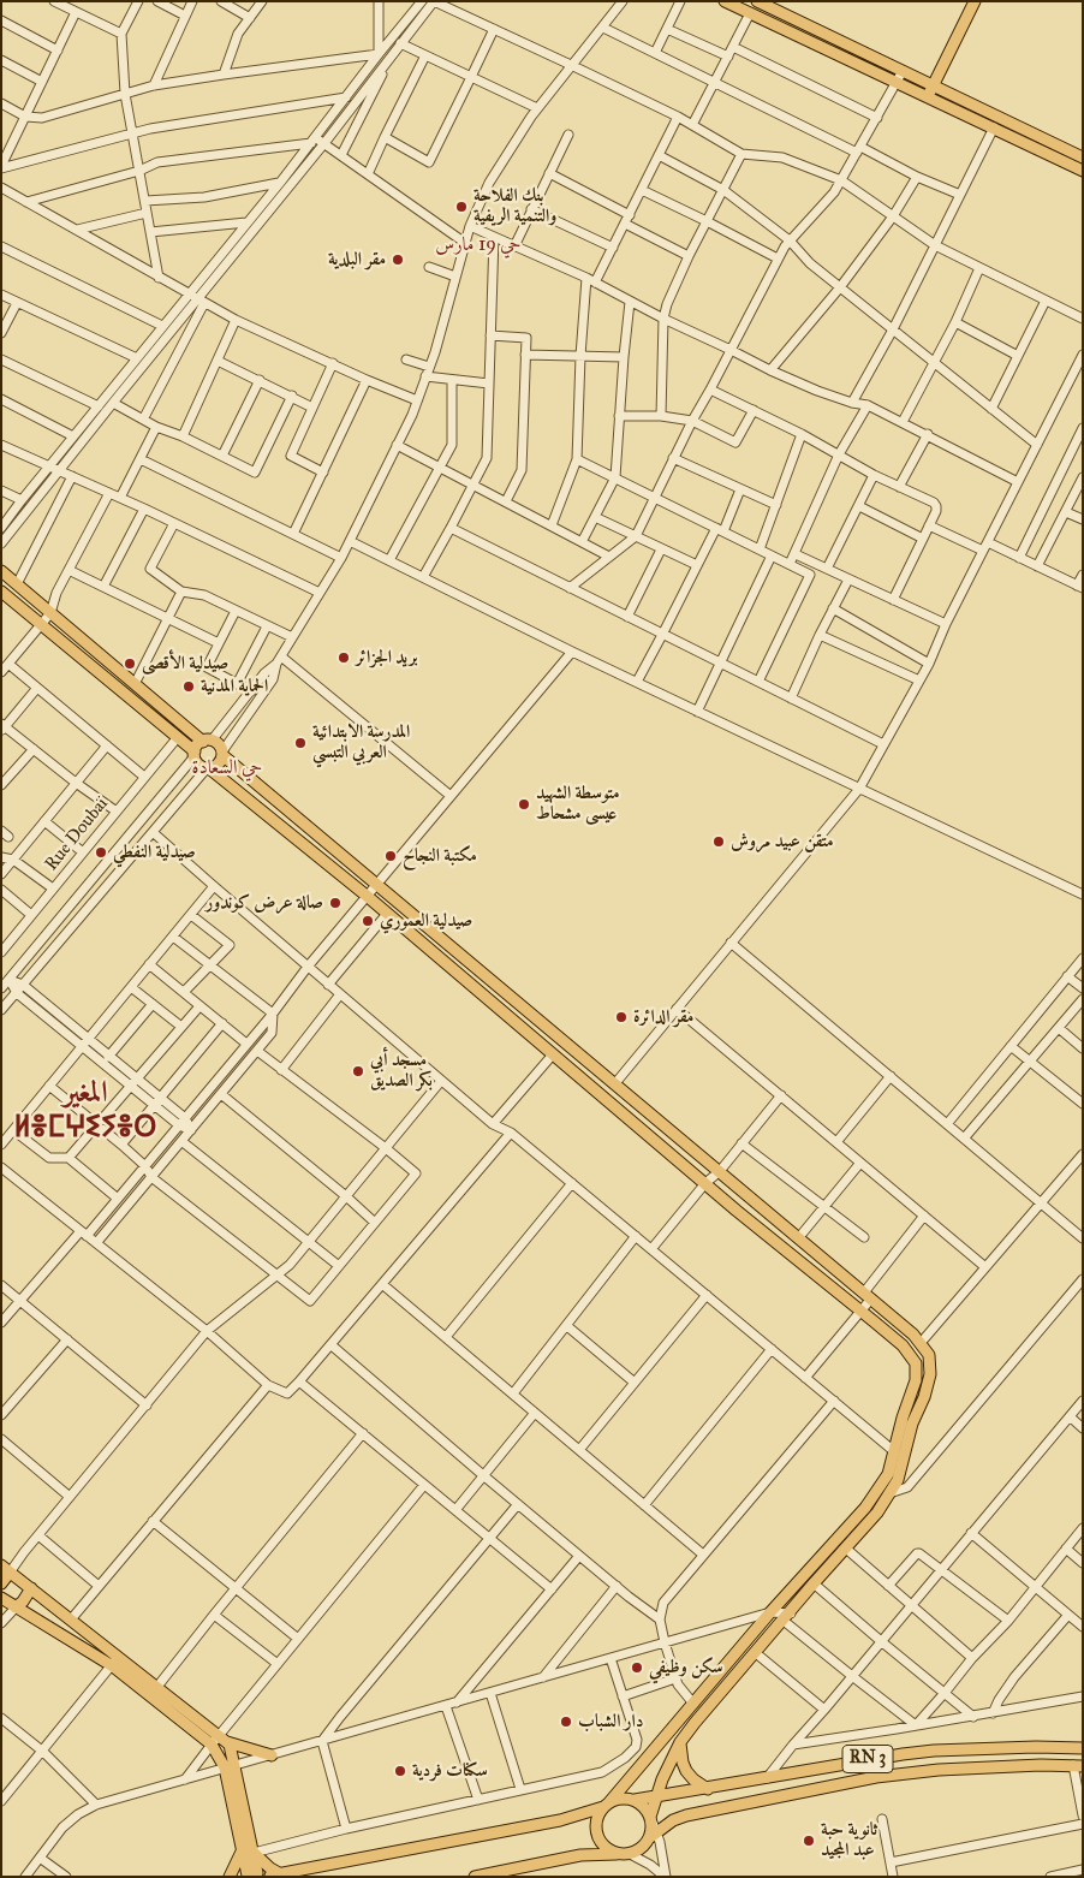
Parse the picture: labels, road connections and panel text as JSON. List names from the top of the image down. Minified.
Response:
{"streets":{"main road":["RN 3"],"street":["Rue Doubaï"]},"districts":["حي 19 مارس","حي السعادة","المغير ⵍⴻⵎⵖⵉⵢⴻⵔ"],"places":["بنك الفلاحة والتنمية الريفية","مقر البلدية","بريد الجزائر","صيدلية الأقصى","الحماية المدنية","المدرسة الابتدائية العربي التبسي","متوسطة الشهيد عيسى مشحاط","متقن عبيد مروش","صيدلية النفطي","مكتبة النجاح","صالة عرض كوندور","صيدلية العموري","مقر الدائرة","مسجد أبي بكر الصديق","سكن وظيفي","دار الشباب","سكنات فردية","ثانوية حبة عبد المجيد"]}
